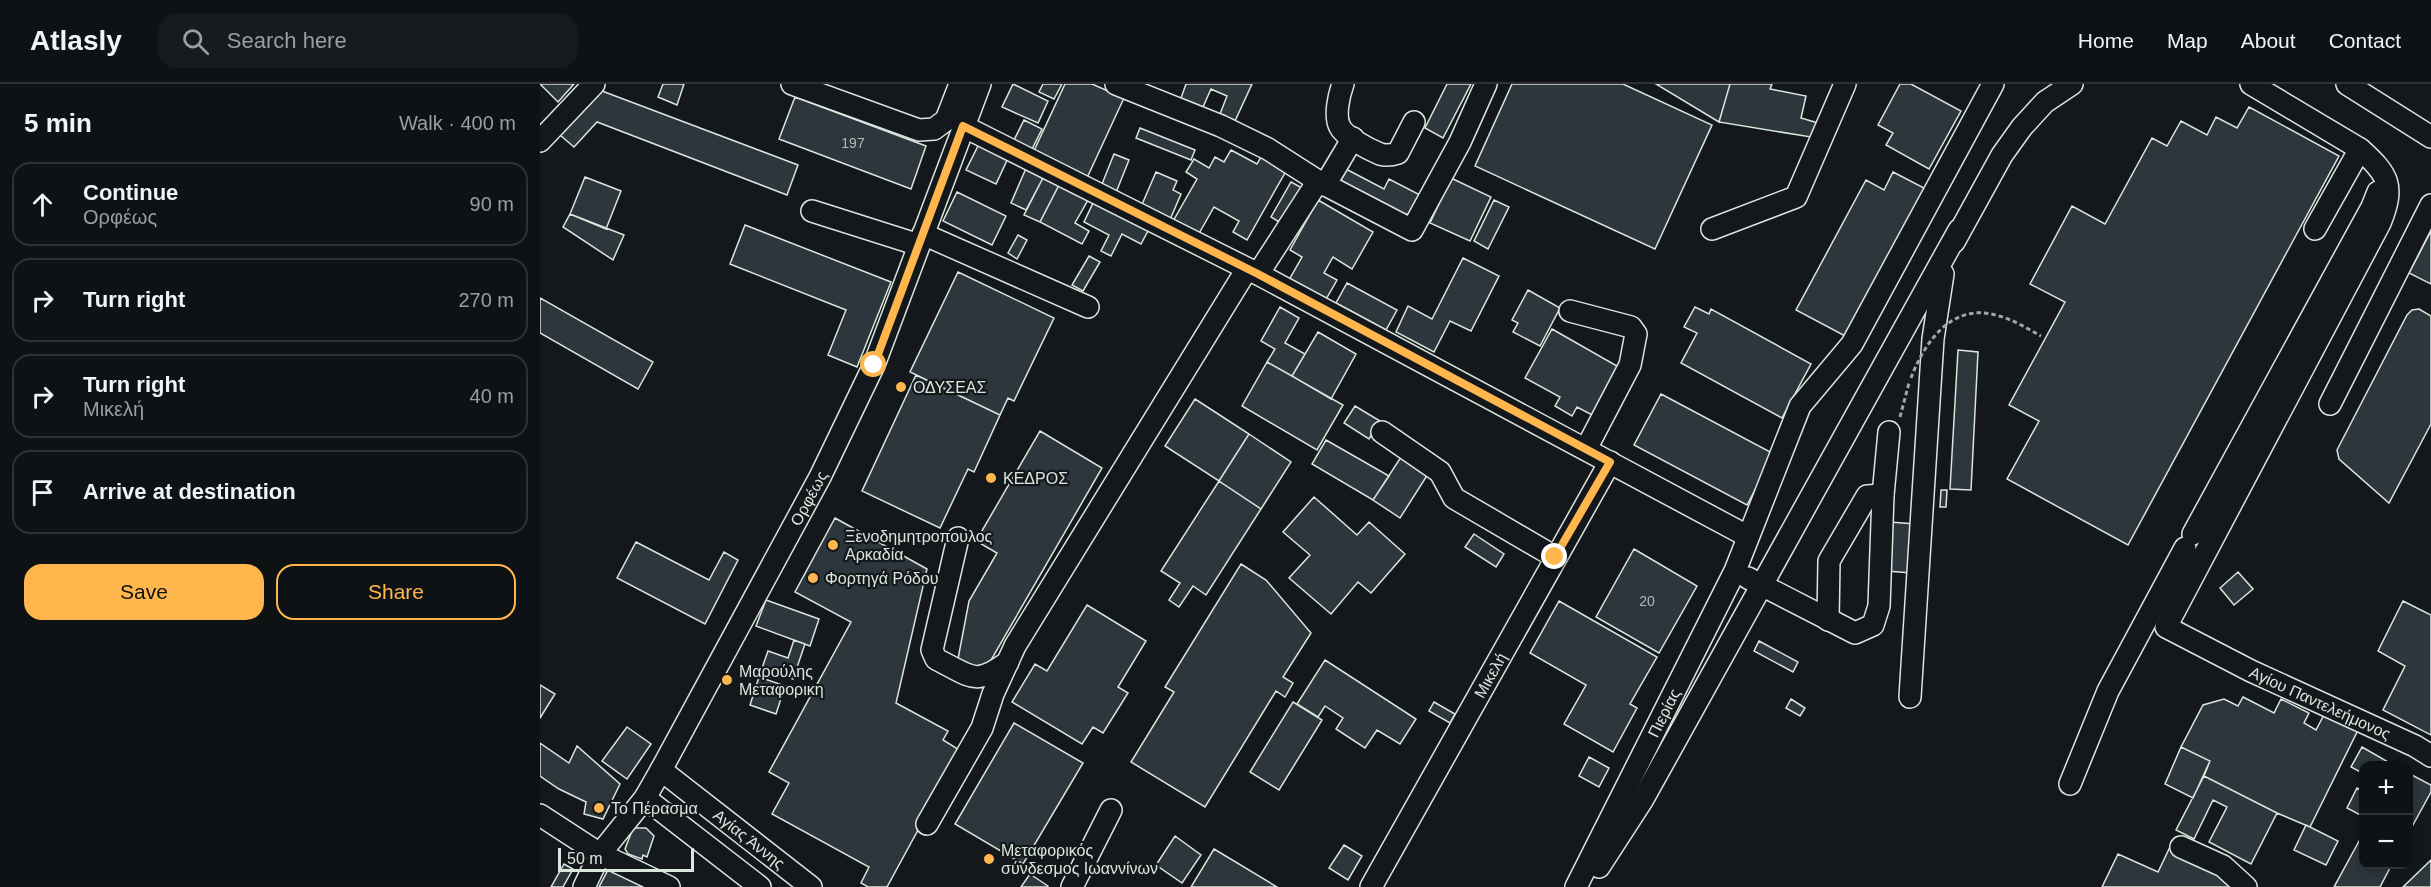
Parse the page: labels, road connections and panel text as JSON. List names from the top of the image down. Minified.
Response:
{"streets":{"street":["Ορφέως","Μικελή","Αγίου Παντελεήμονος","Πιερίας","Αγίας Άννης"]},"crossings":[["Ορφέως","Αγίας Άννης"]],"places":["ΟΔΥΣΕΑΣ","ΚΕΔΡΟΣ","Ξενοδημητροπουλος Αρκαδία","Φορτηγά Ρόδου","Μαρούλης Μεταφορικη","Το Πέρασμα","Μεταφορικός σύνδεσμος Ιωαννίνων"],"house_numbers":["197","20"],"scale_bar":"50 m","page":{"header":"Atlasly","search":"Search here","nav":["Home","Map","About","Contact"],"heading":["5 min","Walk · 400 m"],"list":[["Continue","Ορφέως","90 m"],["Turn right","270 m"],["Turn right","Μικελή","40 m"],"Arrive at destination"],"buttons":["Save","Share"],"map_buttons":["+","−"],"scale":"50 m"}}
